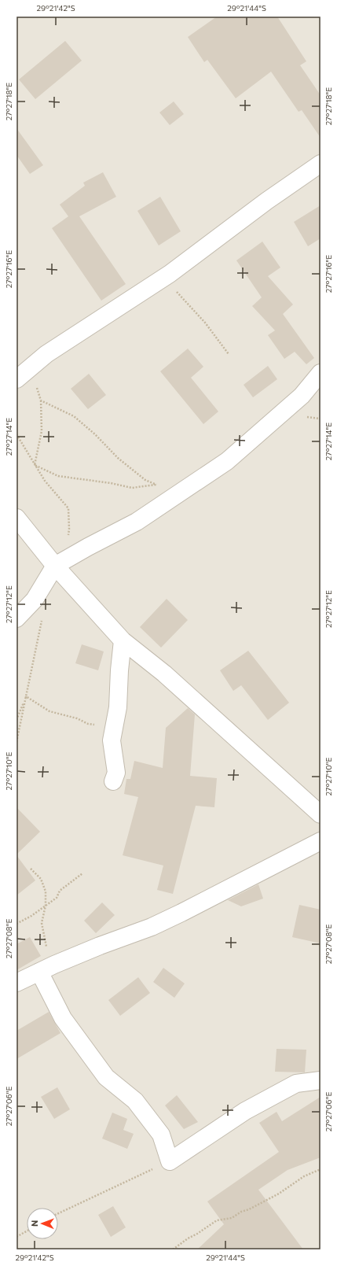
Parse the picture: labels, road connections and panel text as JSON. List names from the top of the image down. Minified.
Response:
{"north":"left","coordinates":["29°21'42\"S","29°21'44\"S","27°27'18\"E","27°27'16\"E","27°27'14\"E","27°27'12\"E","27°27'10\"E","27°27'08\"E","27°27'06\"E"]}
